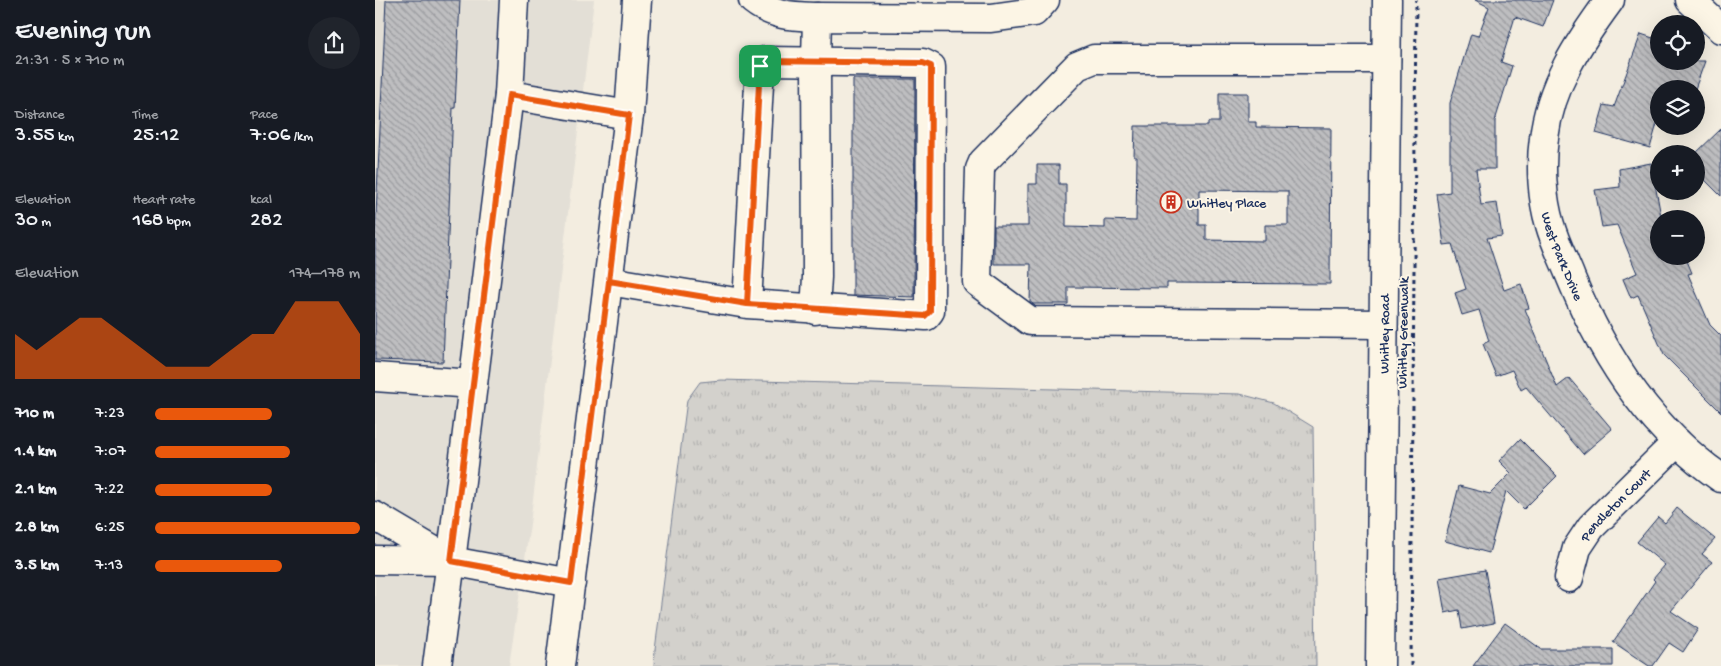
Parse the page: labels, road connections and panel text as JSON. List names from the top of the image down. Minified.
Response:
{"streets":{"street":["West Park Drive","Whitley Road","Pendleton Court"],"path":["Whitley Greenwalk"]},"crossings":[["West Park Drive","Pendleton Court"]],"places":{"building":["Whitley Place"]},"page":{"heading":["Evening run","21:31 · 5 × 710 m"],"map_buttons":["+","−"],"stats":[["Distance","3.55 km"],["Time","25:12"],["Pace","7:06 /km"],["Elevation","30 m"],["Heart rate","168 bpm"],["kcal","282"]],"chart":["Elevation","174–178 m"],"list":[{"name":"710 m","note":"7:23"},{"name":"1.4 km","note":"7:07"},{"name":"2.1 km","note":"7:22"},{"name":"2.8 km","note":"6:25"},{"name":"3.5 km","note":"7:13"}]}}
